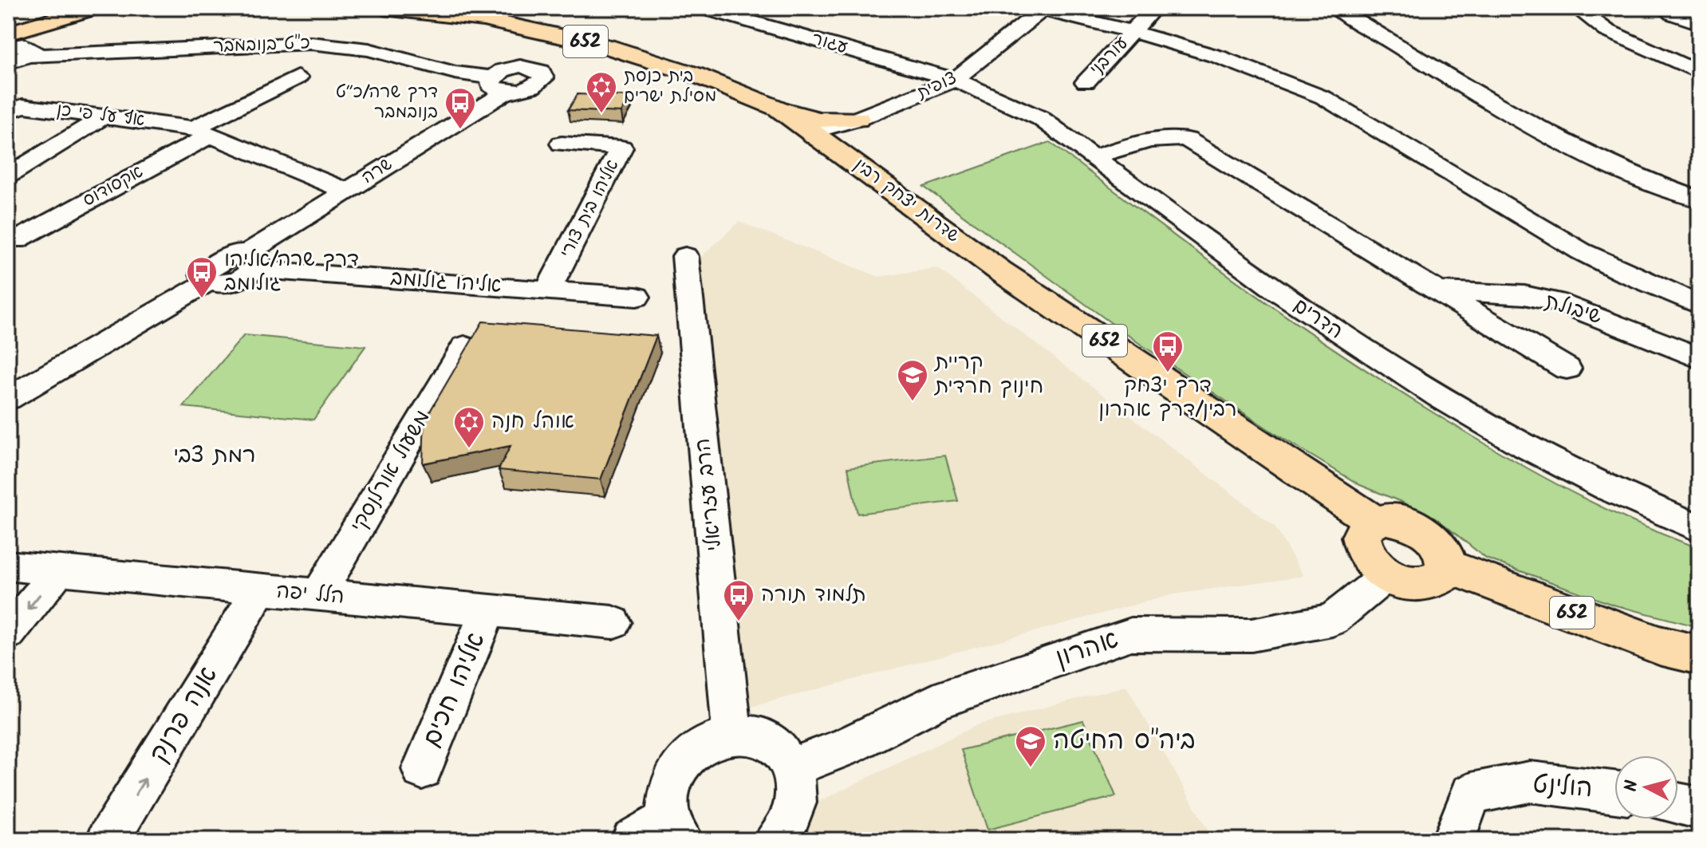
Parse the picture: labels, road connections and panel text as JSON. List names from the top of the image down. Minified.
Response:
{"streets":{"main road":["652","שדרות יצחק רבין"],"street":["עגור","כ\"ט בנובמבר","עורבני","צופית","אף על פי כן","שרה","אקסודוס","אליהו בית צורי","אליהו גולומב","שיבולת","הדרים","משעול אורלנסקי","הרב עזריאלי","הלל יפה","אהרון","אליהו חכים","אנה פרנק","הולינט"]},"crossings":[["652","שדרות יצחק רבין"],["652","אהרון"],["עגור","צופית"],["עגור","הדרים"],["כ\"ט בנובמבר","שרה"],["עורבני","צופית"],["צופית","שדרות יצחק רבין"],["צופית","הדרים"],["אף על פי כן","שרה"],["אף על פי כן","אקסודוס"],["שרה","אליהו גולומב"],["שדרות יצחק רבין","אהרון"],["אליהו בית צורי","אליהו גולומב"],["משעול אורלנסקי","הלל יפה"],["הלל יפה","אליהו חכים"],["הלל יפה","אנה פרנק"]],"one_way":["אנה פרנק"],"districts":["רמת צבי"],"places":{"synagogue":["בית כנסת מסילת ישרים","אוהל חנה"],"bus stop":["דרך שרה/כ״ט בנובמבר","דרך שרה/אליהו גולומב","דרך יצחק רבין/דרך אהרון","תלמוד תורה"],"school or university":["קריית חינוך חרדית","ביה\"ס החיטה"]},"north":"left"}
